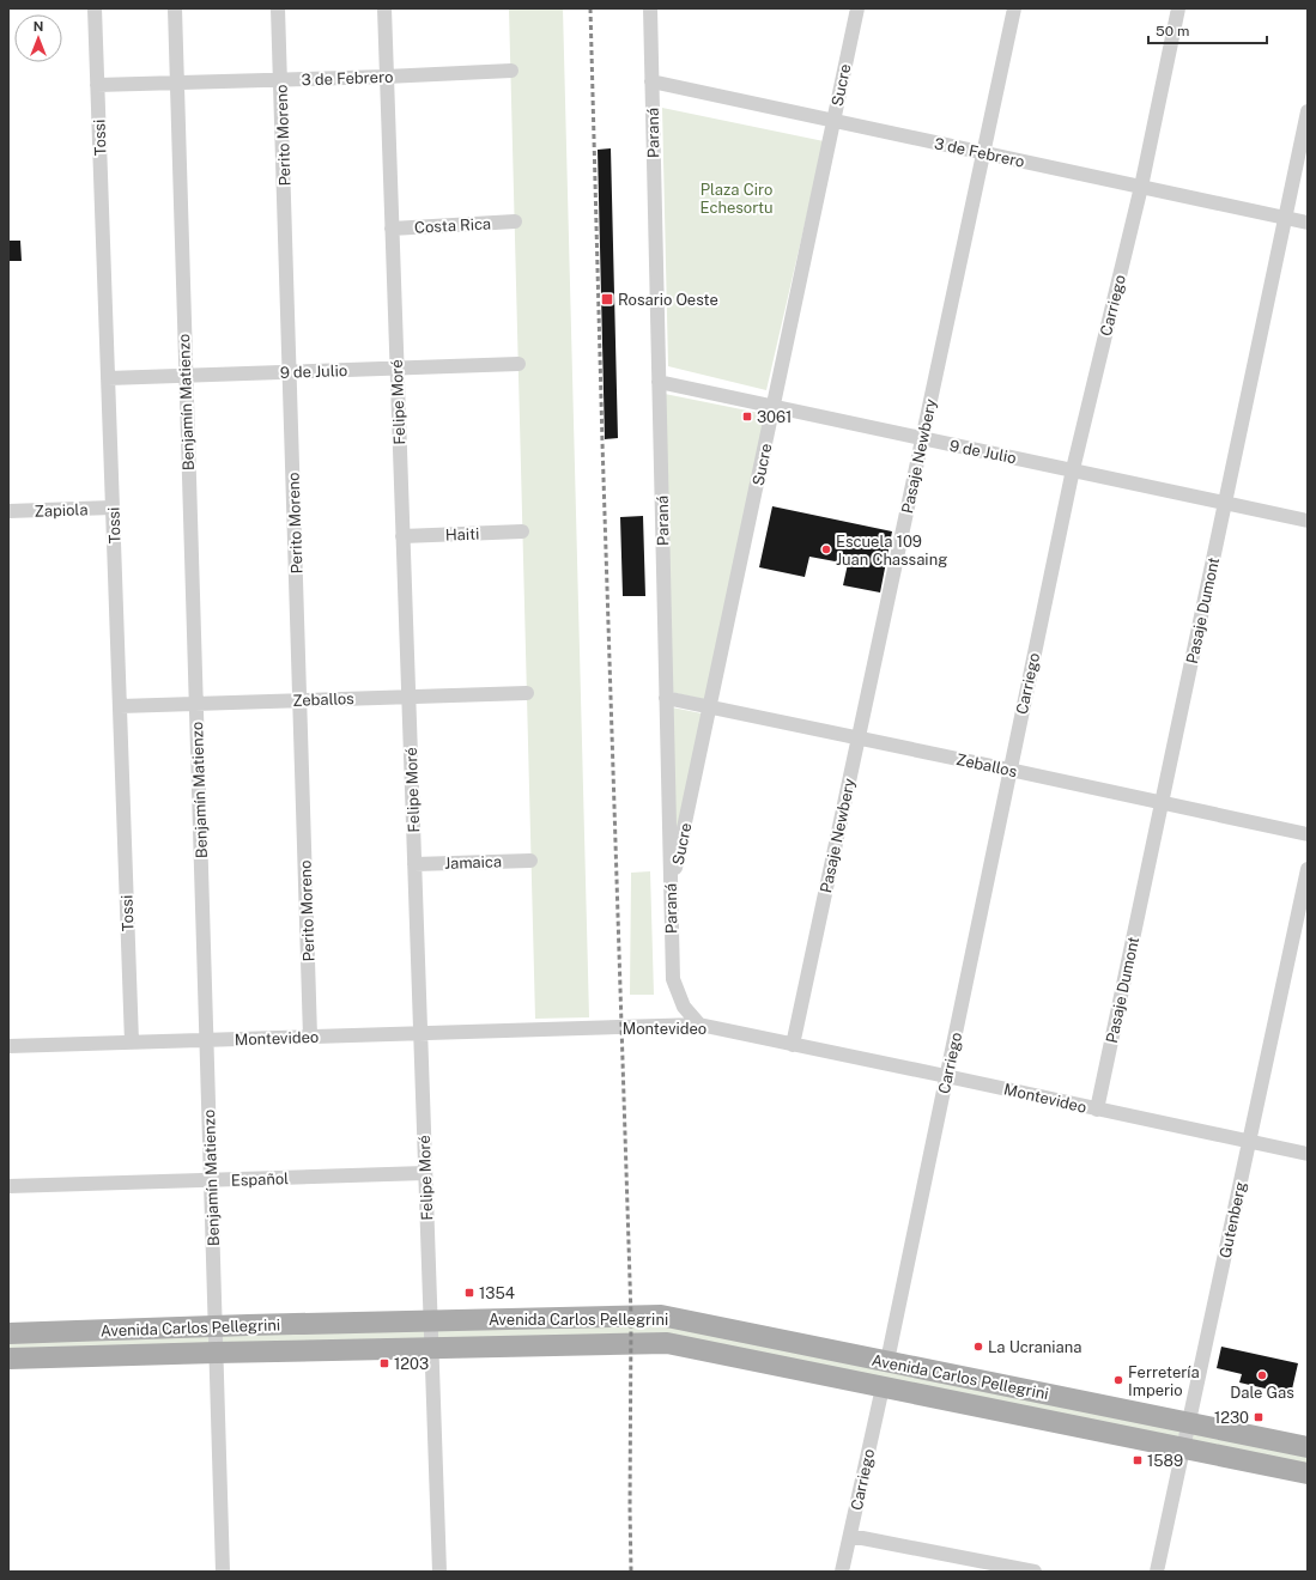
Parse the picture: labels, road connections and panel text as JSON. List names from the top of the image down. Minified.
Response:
{"streets":{"main road":["Avenida Carlos Pellegrini"],"street":["3 de Febrero","Sucre","Paraná","Perito Moreno","Tossi","Costa Rica","Carriego","9 de Julio","Benjamín Matienzo","Felipe Moré","Pasaje Newbery","Zapiola","Haiti","Pasaje Dumont","Zeballos","Jamaica","Montevideo","Español","Gutenberg"]},"crossings":[["3 de Febrero","Sucre"],["3 de Febrero","Paraná"],["3 de Febrero","Perito Moreno"],["3 de Febrero","Tossi"],["3 de Febrero","Carriego"],["3 de Febrero","Benjamín Matienzo"],["3 de Febrero","Felipe Moré"],["3 de Febrero","Pasaje Newbery"],["3 de Febrero","Pasaje Dumont"],["Sucre","Paraná"],["Sucre","9 de Julio"],["Sucre","Zeballos"],["Paraná","9 de Julio"],["Paraná","Zeballos"],["Paraná","Montevideo"],["Perito Moreno","9 de Julio"],["Perito Moreno","Zeballos"],["Perito Moreno","Montevideo"],["Tossi","9 de Julio"],["Tossi","Zapiola"],["Tossi","Zeballos"],["Tossi","Montevideo"],["Costa Rica","Felipe Moré"],["Carriego","9 de Julio"],["Carriego","Zeballos"],["Carriego","Montevideo"],["Carriego","Avenida Carlos Pellegrini"],["9 de Julio","Benjamín Matienzo"],["9 de Julio","Felipe Moré"],["9 de Julio","Pasaje Newbery"],["9 de Julio","Pasaje Dumont"],["Benjamín Matienzo","Zeballos"],["Benjamín Matienzo","Montevideo"],["Benjamín Matienzo","Español"],["Benjamín Matienzo","Avenida Carlos Pellegrini"],["Felipe Moré","Haiti"],["Felipe Moré","Zeballos"],["Felipe Moré","Jamaica"],["Felipe Moré","Montevideo"],["Felipe Moré","Español"],["Felipe Moré","Avenida Carlos Pellegrini"],["Pasaje Newbery","Zeballos"],["Pasaje Newbery","Montevideo"],["Pasaje Dumont","Zeballos"],["Pasaje Dumont","Montevideo"],["Montevideo","Gutenberg"],["Gutenberg","Avenida Carlos Pellegrini"]],"parks":["Plaza Ciro Echesortu"],"places":{"transit":["Rosario Oeste","3061","1354","1203","1230","1589"],"other":["Escuela 109 Juan Chassaing","La Ucraniana","Dale Gas","Ferretería Imperio"]},"scale_bar":"50 m","north":"top"}
